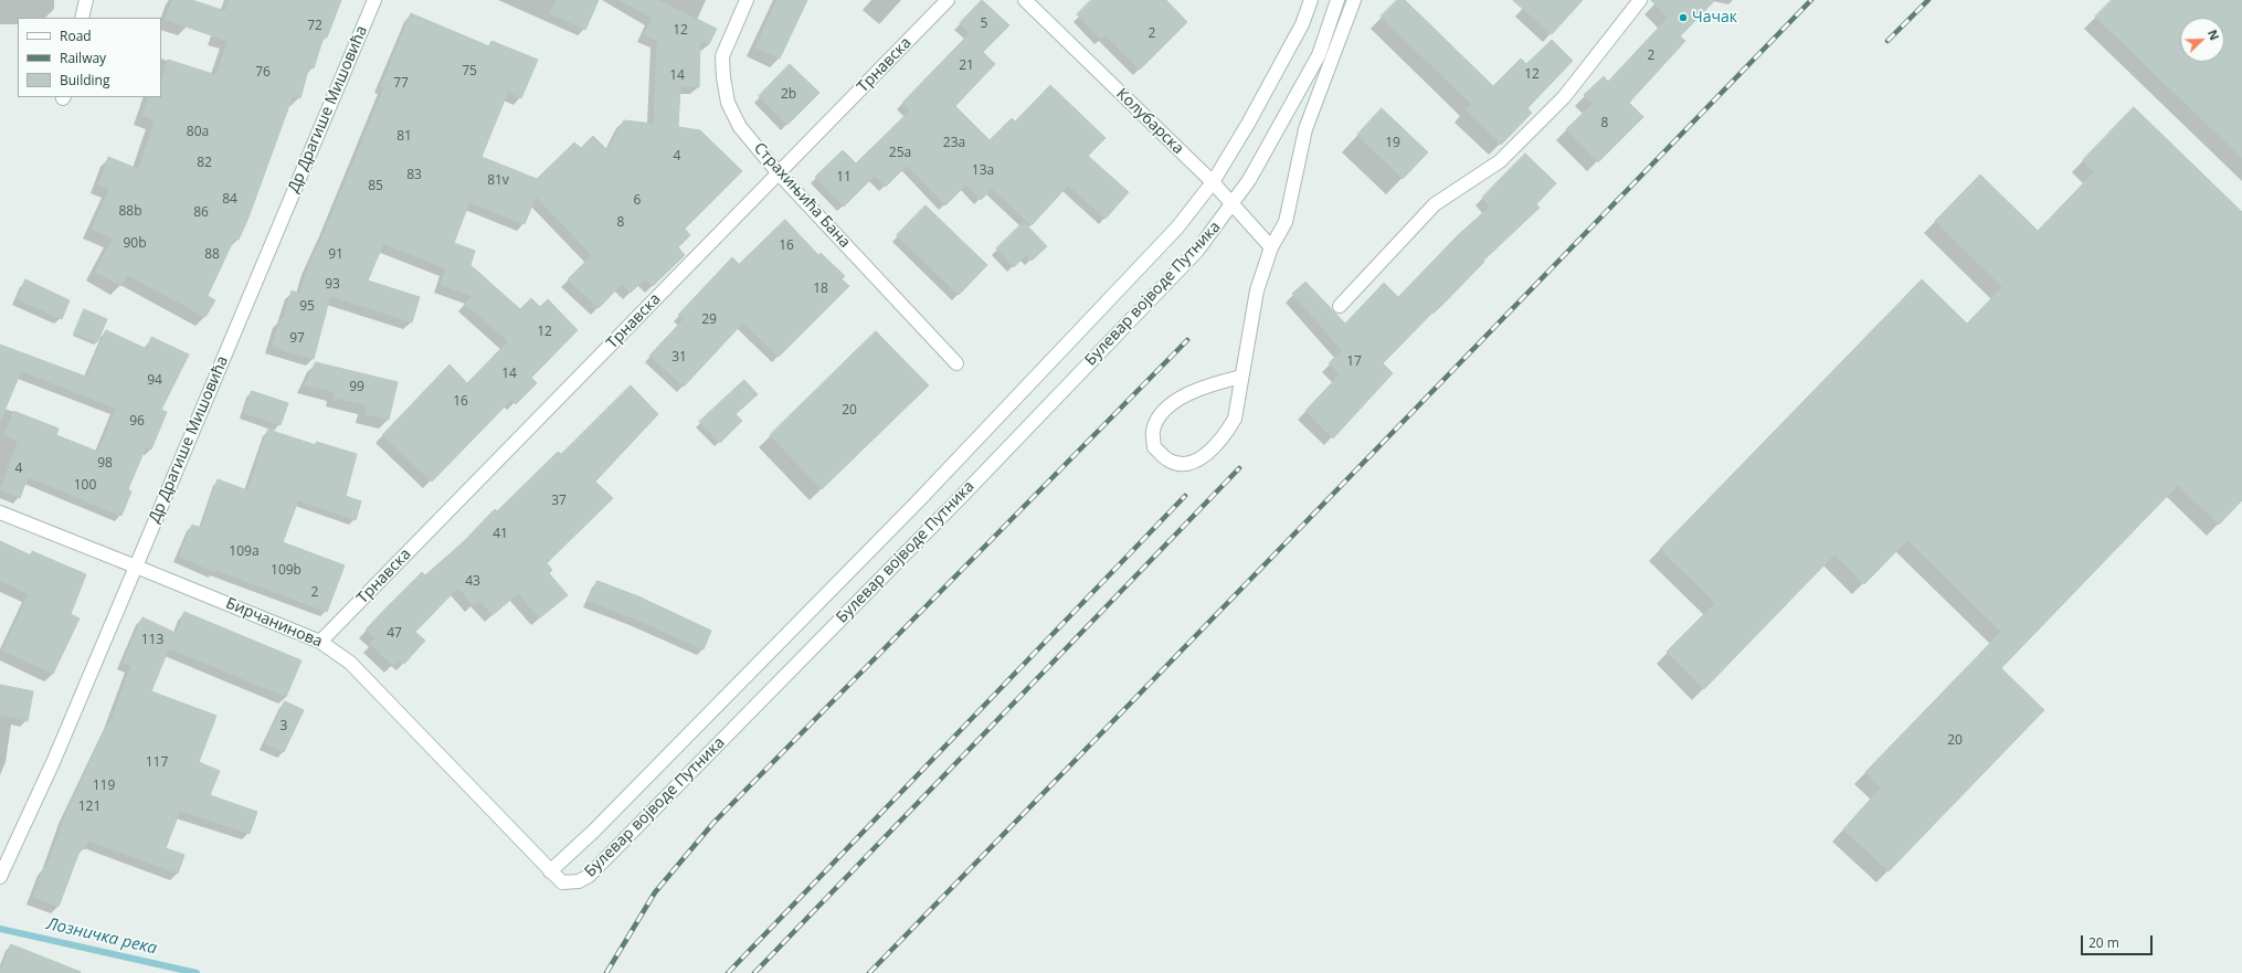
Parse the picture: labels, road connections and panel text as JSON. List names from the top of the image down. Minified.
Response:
{"streets":{"street":["Трнавска","Др Драгише Мишовића","Колубарска","Страхињића Бана","Булевар војводе Путника","Бирчанинова"]},"crossings":[["Трнавска","Страхињића Бана"],["Трнавска","Бирчанинова"],["Др Драгише Мишовића","Бирчанинова"],["Колубарска","Булевар војводе Путника"],["Булевар војводе Путника","Бирчанинова"]],"water":["Лозничка река"],"places":["Чачак"],"house_numbers":["5","72","12","2","2","21","75","76","12","14","77","2b","8","80a","81","23a","19","25a","4","82","13a","83","11","81v","85","84","6","88b","86","8","90b","16","88","91","93","18","95","29","12","97","31","17","14","94","99","16","20","96","98","4","100","37","41","109a","109b","43","2","47","113","3","20","117","119","121"],"legend":["Road","Railway","Building"],"scale_bar":"20 m","north":"top right"}
